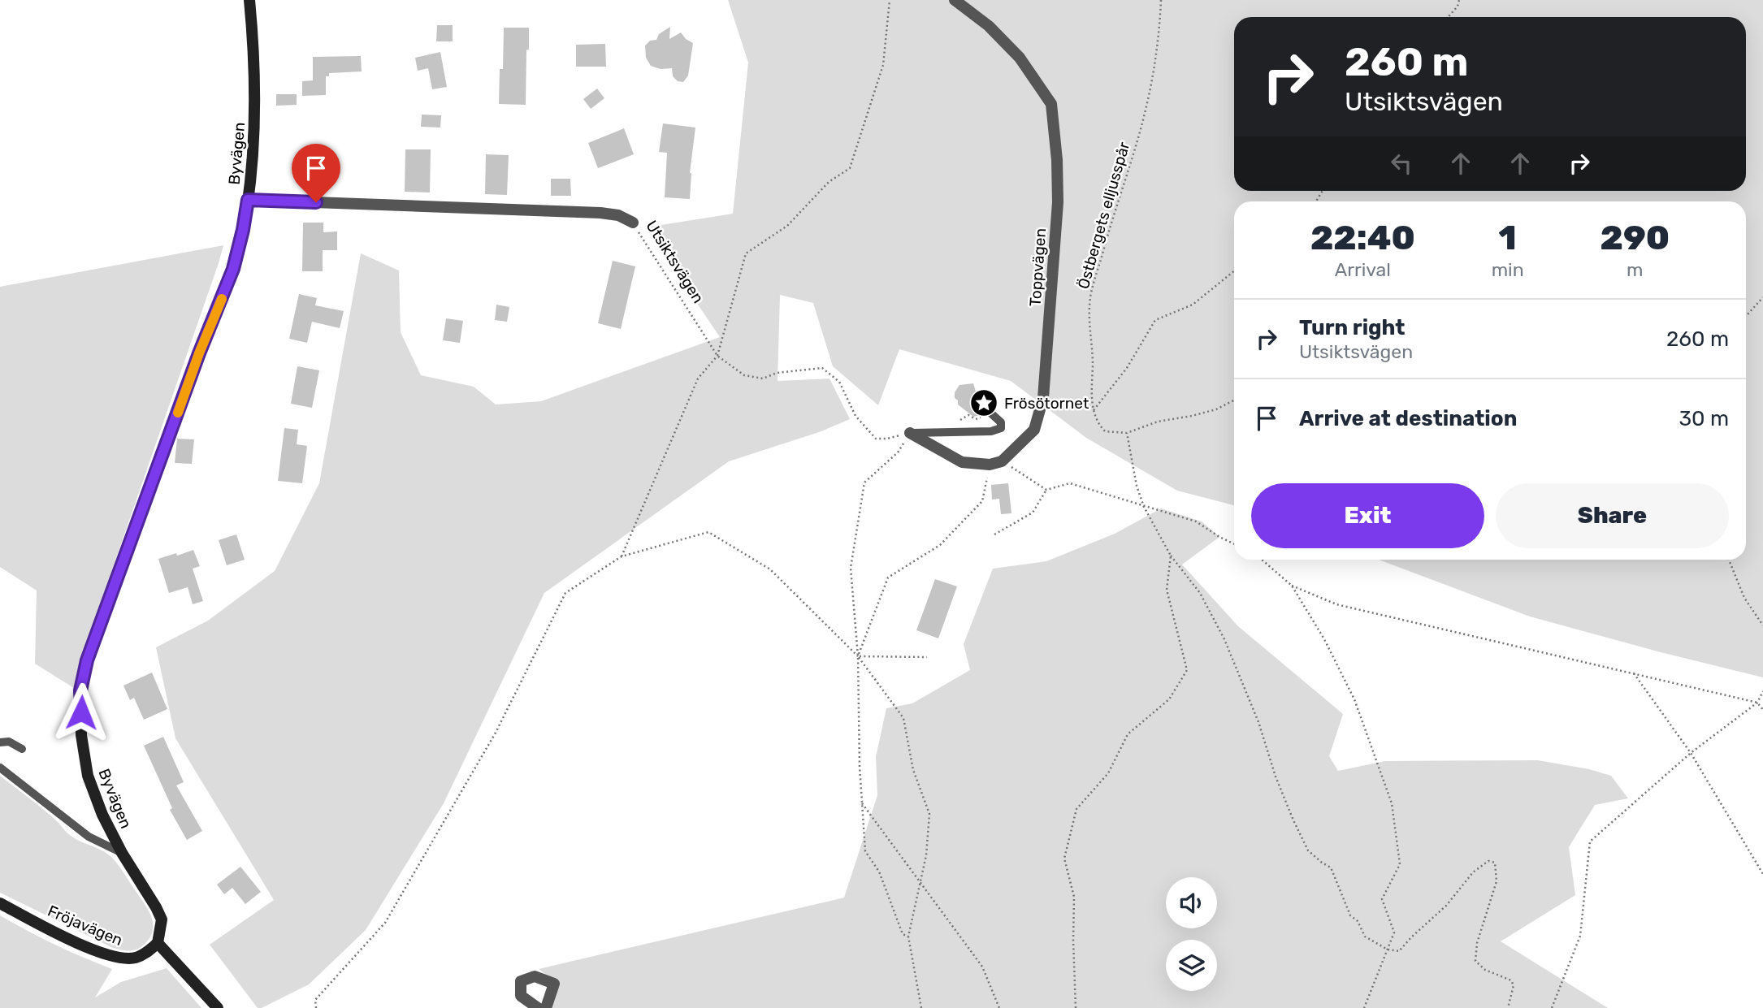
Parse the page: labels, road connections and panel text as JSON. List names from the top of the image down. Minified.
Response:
{"streets":{"street":["Byvägen","Utsiktsvägen","Toppvägen","Fröjavägen"],"path":["Östbergets elljusspår"]},"crossings":[["Byvägen","Utsiktsvägen"],["Byvägen","Fröjavägen"],["Utsiktsvägen","Toppvägen"]],"places":{"place":["Frösötornet"]},"page":{"turn":["260 m","Utsiktsvägen"],"eta":["22:40","Arrival","1","min","290","m"],"list":[{"name":"Turn right","note":"Utsiktsvägen","value":"260 m"},{"name":"Arrive at destination","value":"30 m"}],"buttons":["Exit","Share"]}}
